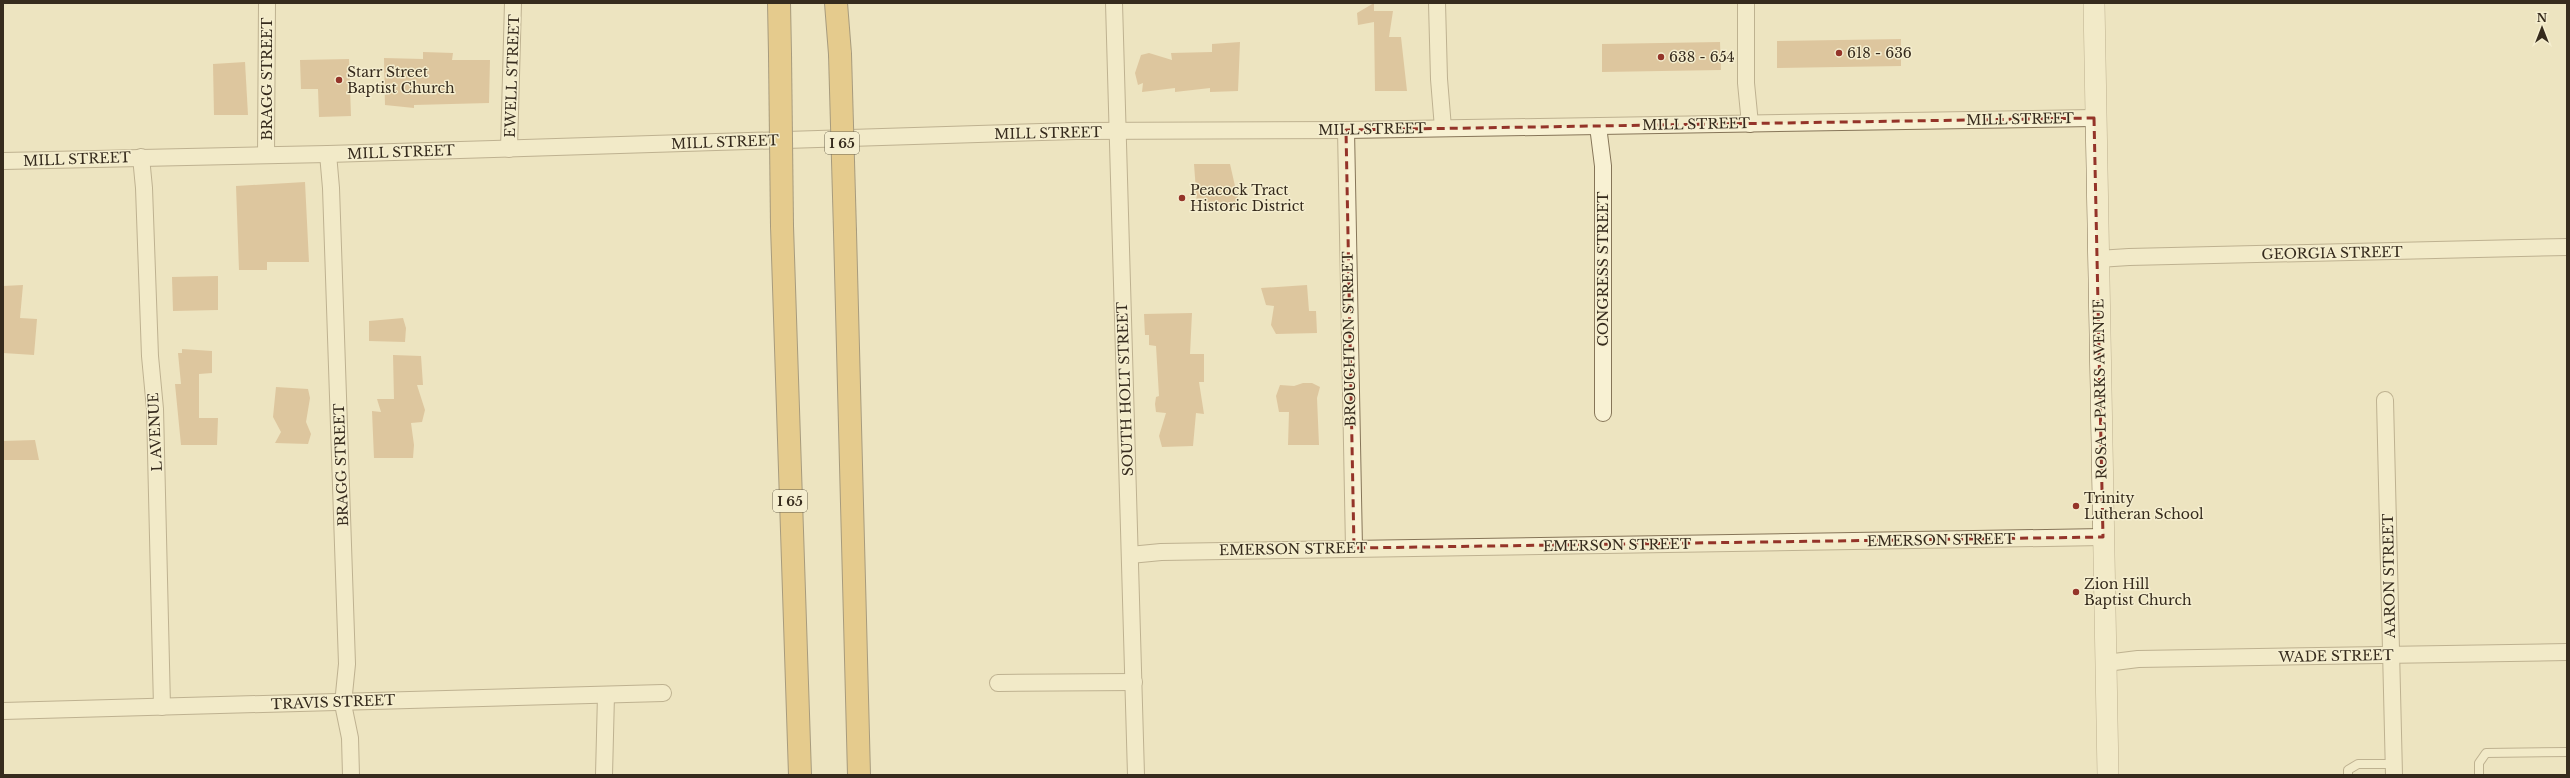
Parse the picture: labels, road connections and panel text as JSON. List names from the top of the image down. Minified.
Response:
{"streets":{"highway":["I 65"],"street":["EWELL STREET","BRAGG STREET","MILL STREET","GEORGIA STREET","CONGRESS STREET","BROUGHTON STREET","SOUTH HOLT STREET","ROSA L PARKS AVENUE","L AVENUE","EMERSON STREET","AARON STREET","WADE STREET","TRAVIS STREET"]},"crossings":[["EWELL STREET","MILL STREET"],["BRAGG STREET","MILL STREET"],["BRAGG STREET","TRAVIS STREET"],["MILL STREET","CONGRESS STREET"],["MILL STREET","BROUGHTON STREET"],["MILL STREET","SOUTH HOLT STREET"],["MILL STREET","ROSA L PARKS AVENUE"],["MILL STREET","L AVENUE"],["GEORGIA STREET","ROSA L PARKS AVENUE"],["BROUGHTON STREET","EMERSON STREET"],["SOUTH HOLT STREET","EMERSON STREET"],["ROSA L PARKS AVENUE","EMERSON STREET"],["ROSA L PARKS AVENUE","WADE STREET"],["L AVENUE","TRAVIS STREET"],["AARON STREET","WADE STREET"]],"places":["618 - 636","638 - 654","Starr Street Baptist Church","Peacock Tract Historic District","Trinity Lutheran School","Zion Hill Baptist Church"],"north":"top"}
